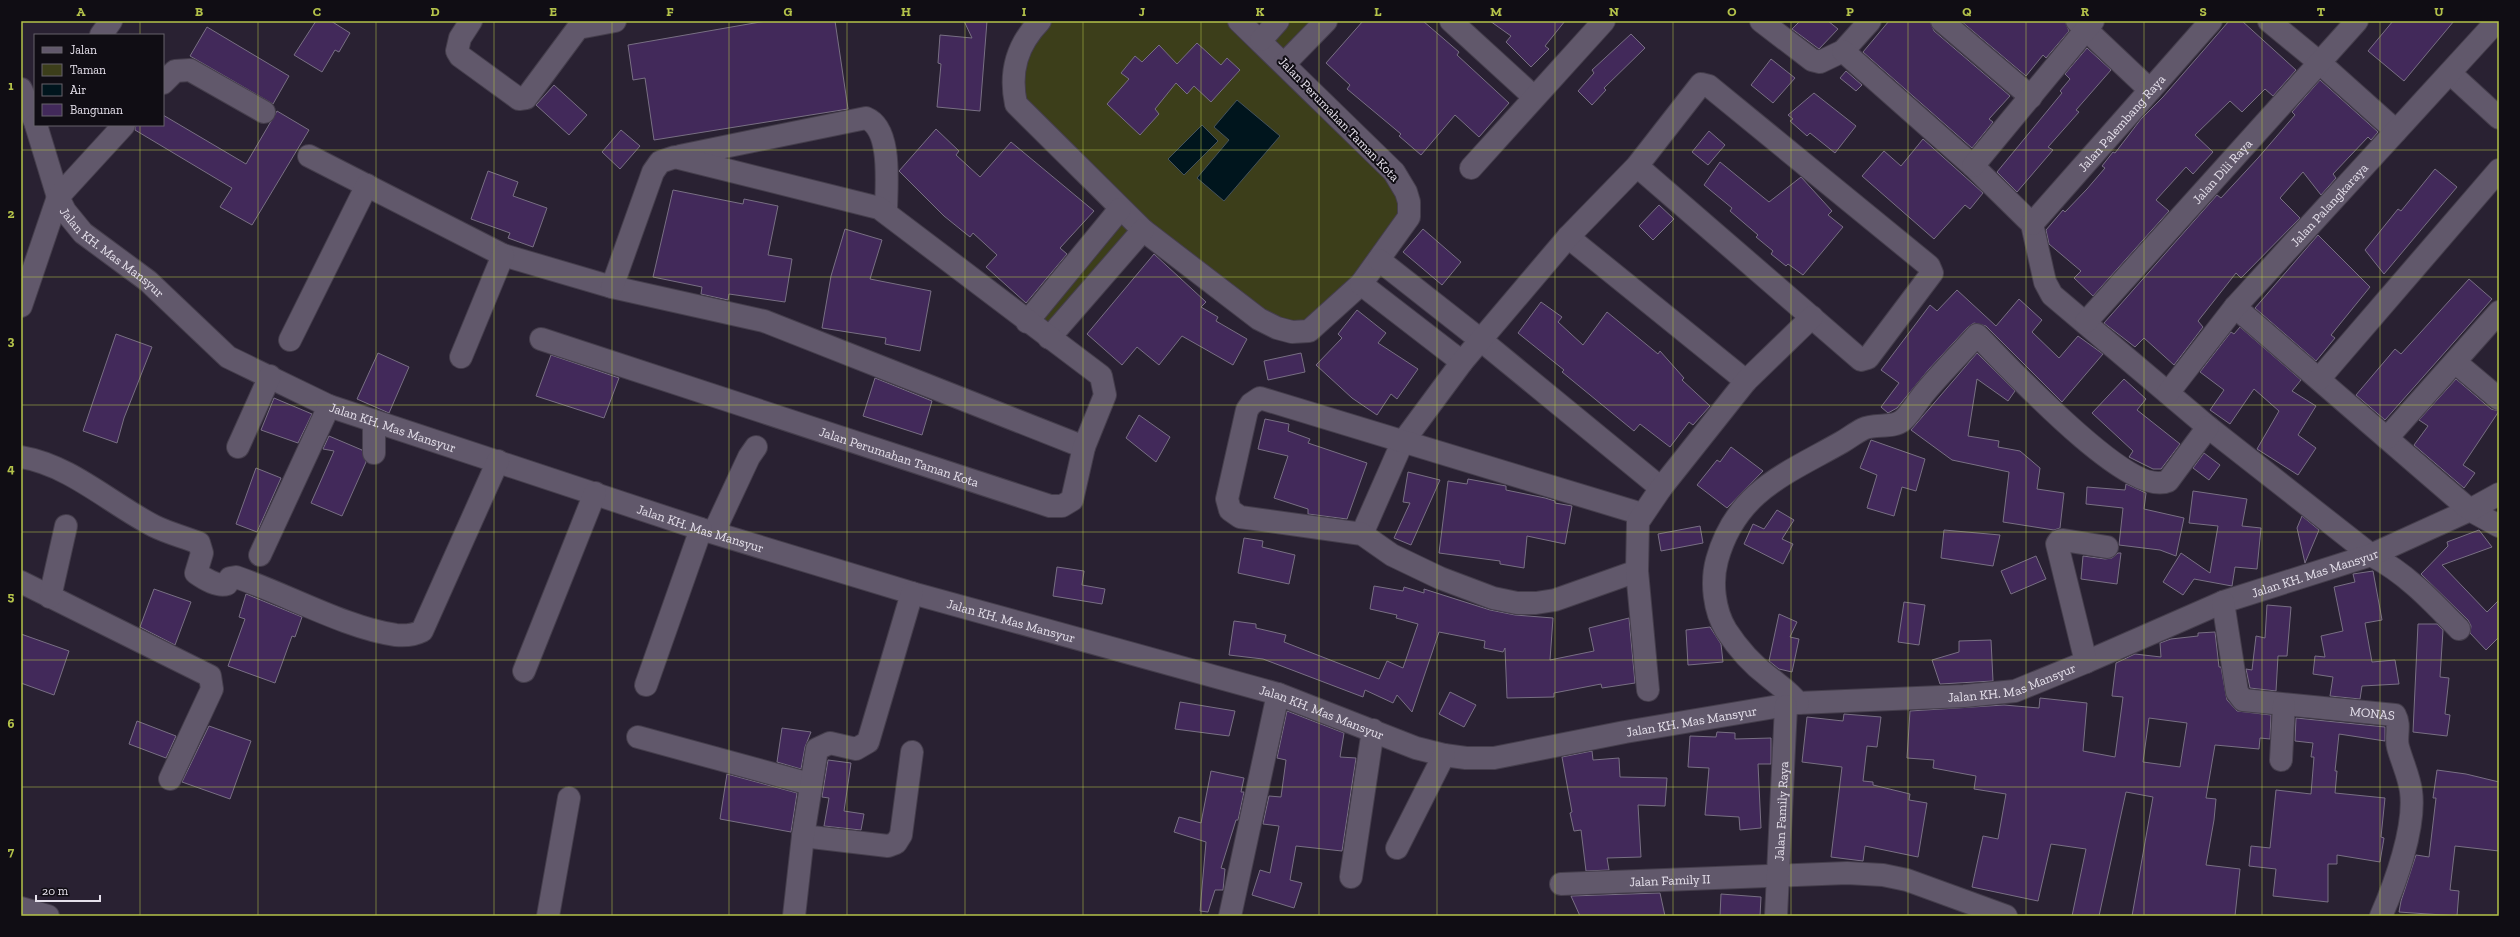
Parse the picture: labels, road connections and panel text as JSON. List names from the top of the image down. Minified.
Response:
{"streets":{"street":["Jalan Perumahan Taman Kota","Jalan Palembang Raya","Jalan Dili Raya","Jalan Palangkaraya","Jalan KH. Mas Mansyur","MONAS","Jalan Family Raya","Jalan Family II"]},"crossings":[["Jalan KH. Mas Mansyur","MONAS"],["Jalan KH. Mas Mansyur","Jalan Family Raya"],["Jalan Family Raya","Jalan Family II"]],"legend":["Jalan","Taman","Air","Bangunan"],"scale_bar":"20 m","grid":{"columns":["A","B","C","D","E","F","G","H","I","J","K","L","M","N","O","P","Q","R","S","T","U"],"rows":["1","2","3","4","5","6","7"]}}
